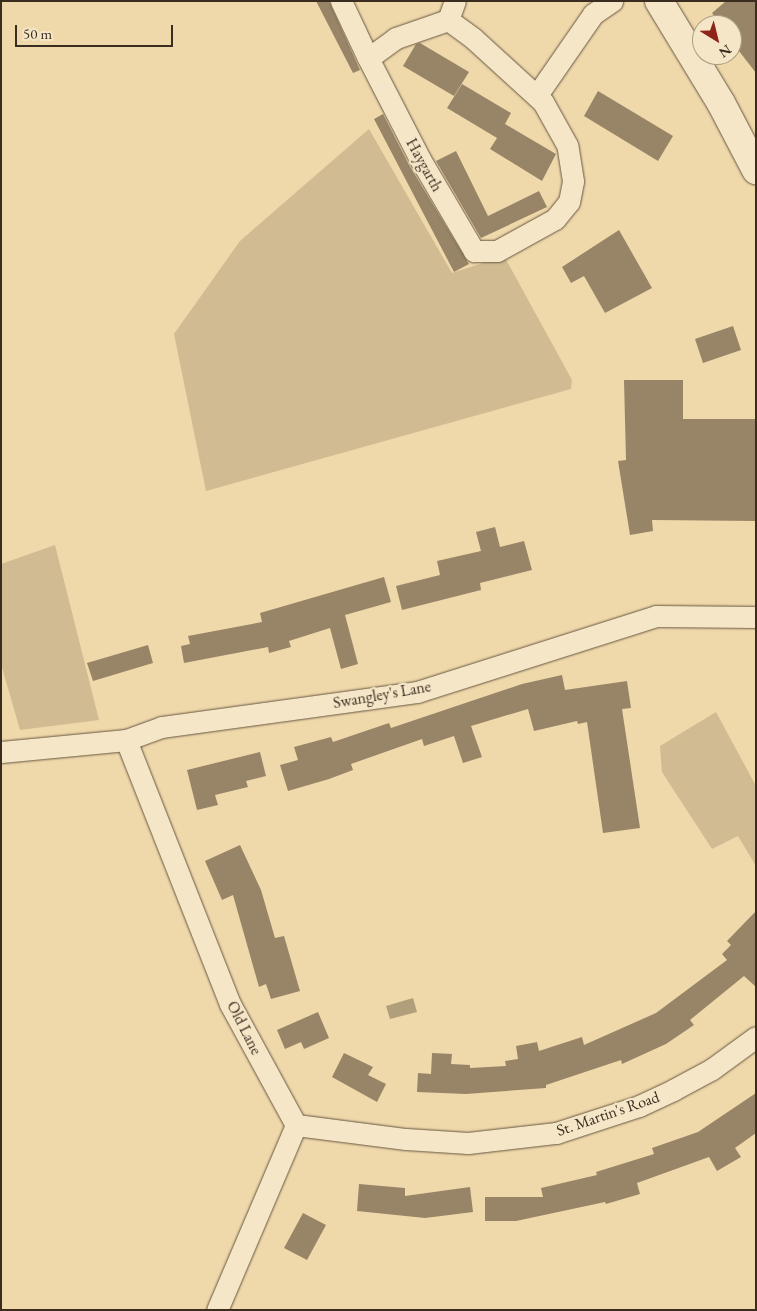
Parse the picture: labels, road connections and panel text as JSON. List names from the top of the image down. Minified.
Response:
{"streets":{"street":["Haygarth","Swangley's Lane","Old Lane","St. Martin's Road"]},"crossings":[["Swangley's Lane","Old Lane"],["Old Lane","St. Martin's Road"]],"scale_bar":"50 m","north":"bottom right"}
